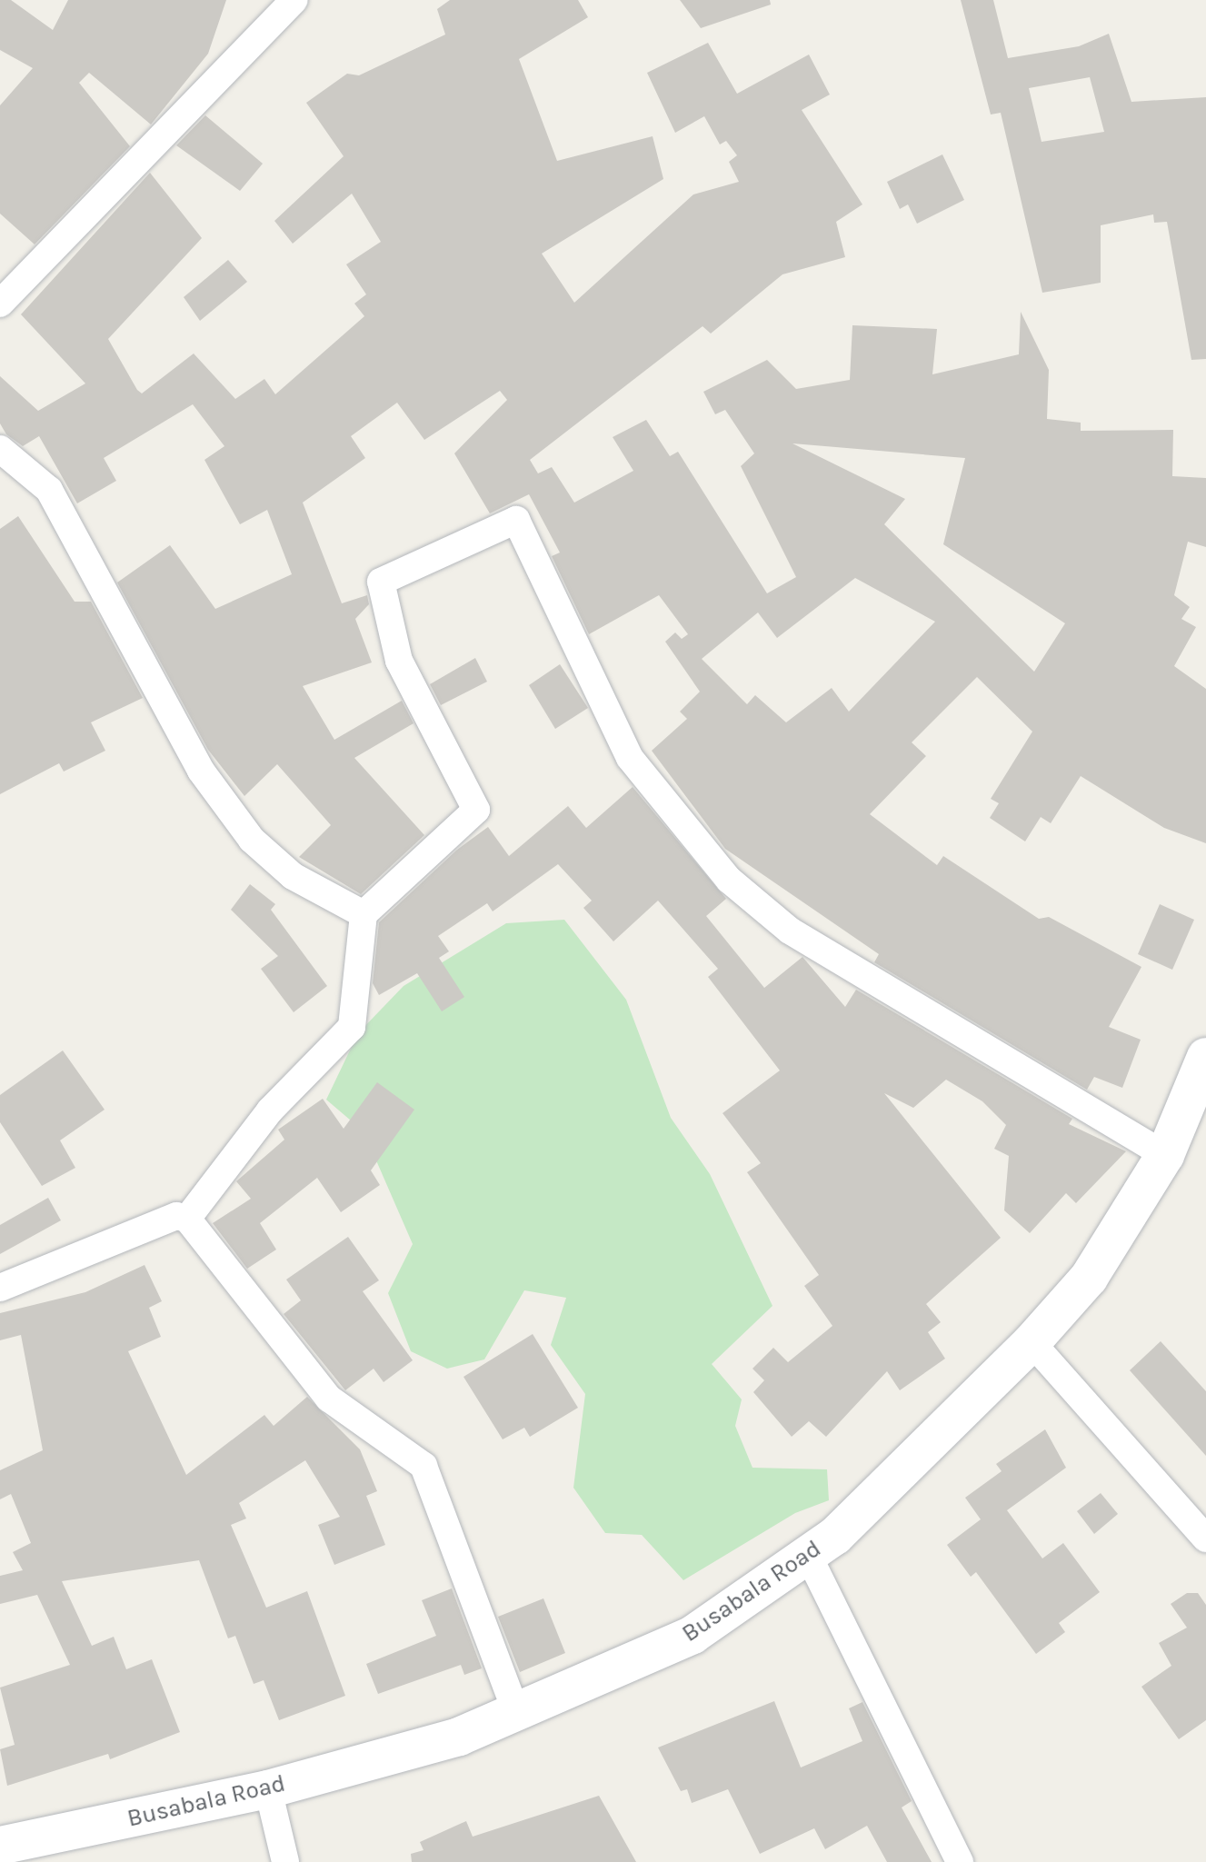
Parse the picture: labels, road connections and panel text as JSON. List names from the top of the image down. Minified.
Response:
{"streets":{"street":["Busabala Road"]}}
